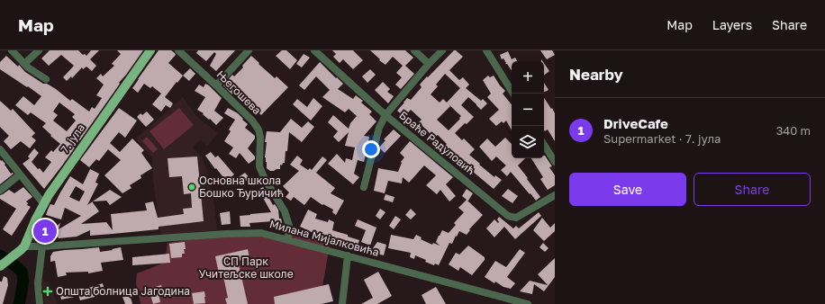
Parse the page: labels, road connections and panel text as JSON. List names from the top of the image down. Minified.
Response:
{"streets":{"main road":["7. јула"],"street":["Његошева","Браће Радуловић","Милана Мијалковића"]},"crossings":[["Његошева","Милана Мијалковића"],["7. јула","Милана Мијалковића"]],"parks":["СП Парк Учитељске школе"],"places":{"other":["Основна школа Бошко Ђуричић"],"health":["Општа болница Јагодина"]},"page":{"header":"Map","nav":["Map","Layers","Share"],"heading":"Nearby","map_buttons":["+","−"],"list":[{"mark":"1","name":"DriveCafe","note":"Supermarket · 7. јула","value":"340 m"}],"buttons":["Save","Share"],"pins":"1"}}
